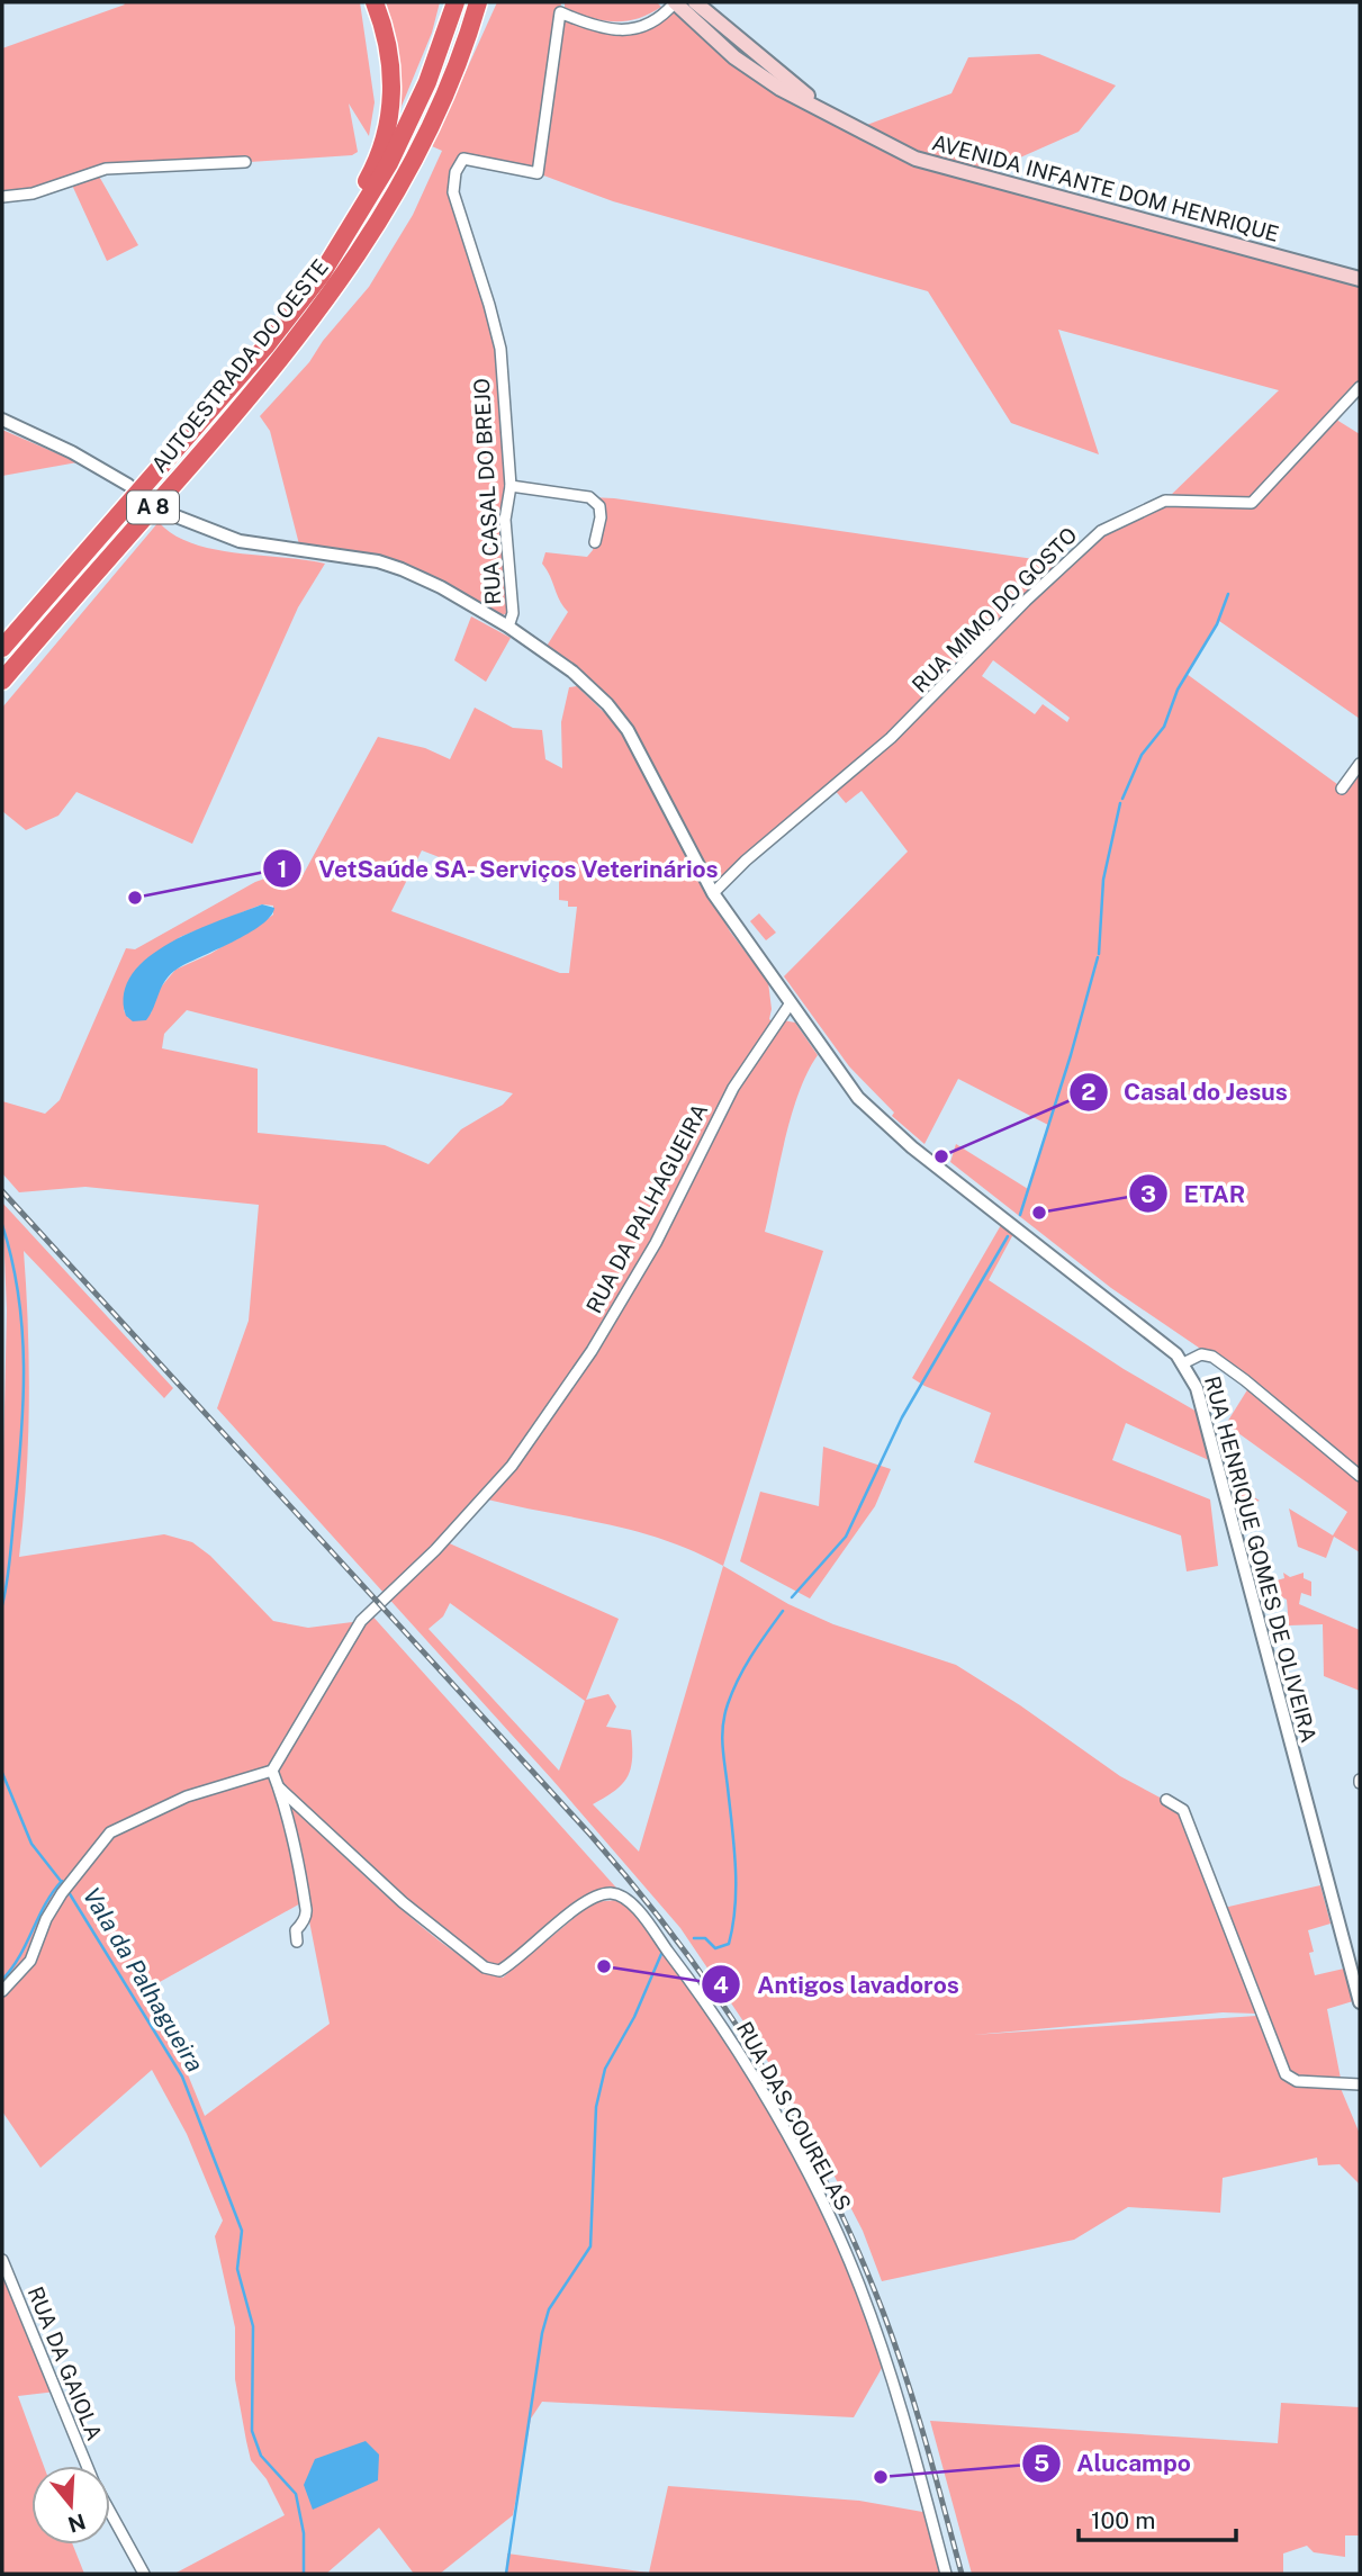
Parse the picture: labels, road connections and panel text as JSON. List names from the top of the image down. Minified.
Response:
{"streets":{"highway":["AUTOESTRADA DO OESTE","A 8"],"main road":["AVENIDA INFANTE DOM HENRIQUE"],"street":["RUA CASAL DO BREJO","RUA MIMO DO GOSTO","RUA DA PALHAGUEIRA","RUA HENRIQUE GOMES DE OLIVEIRA","RUA DAS COURELAS","RUA DA GAIOLA"]},"crossings":[["AVENIDA INFANTE DOM HENRIQUE","RUA CASAL DO BREJO"],["RUA CASAL DO BREJO","RUA HENRIQUE GOMES DE OLIVEIRA"],["RUA MIMO DO GOSTO","RUA HENRIQUE GOMES DE OLIVEIRA"],["RUA DA PALHAGUEIRA","RUA HENRIQUE GOMES DE OLIVEIRA"]],"water":["Vala da Palhagueira"],"places":["VetSaúde SA- Serviços Veterinários","Casal do Jesus","ETAR","Antigos lavadoros","Alucampo"],"scale_bar":"100 m","north":"bottom"}
